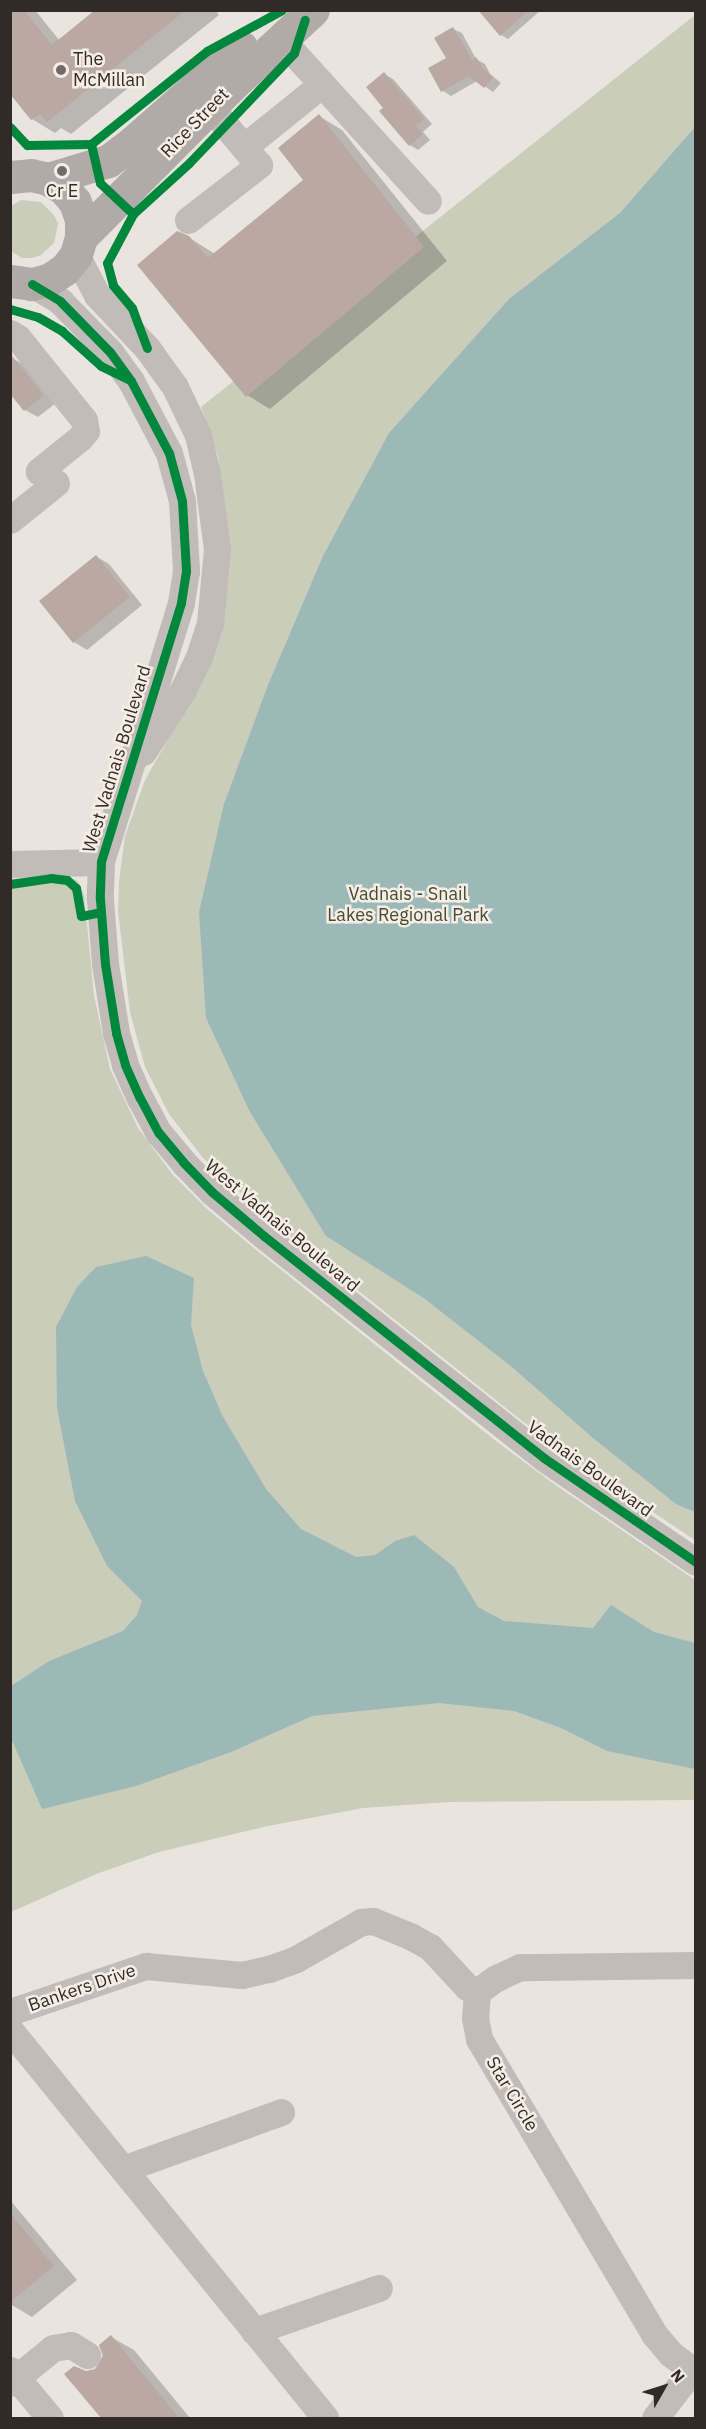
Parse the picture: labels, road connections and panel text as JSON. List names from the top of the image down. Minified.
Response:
{"streets":{"main road":["Rice Street"],"street":["West Vadnais Boulevard","Vadnais Boulevard","Bankers Drive","Star Circle"]},"crossings":[["Rice Street","West Vadnais Boulevard"],["West Vadnais Boulevard","Vadnais Boulevard"],["Bankers Drive","Star Circle"]],"parks":["Vadnais - Snail Lakes Regional Park"],"places":["The McMillan","Cr E"],"north":"top right"}
